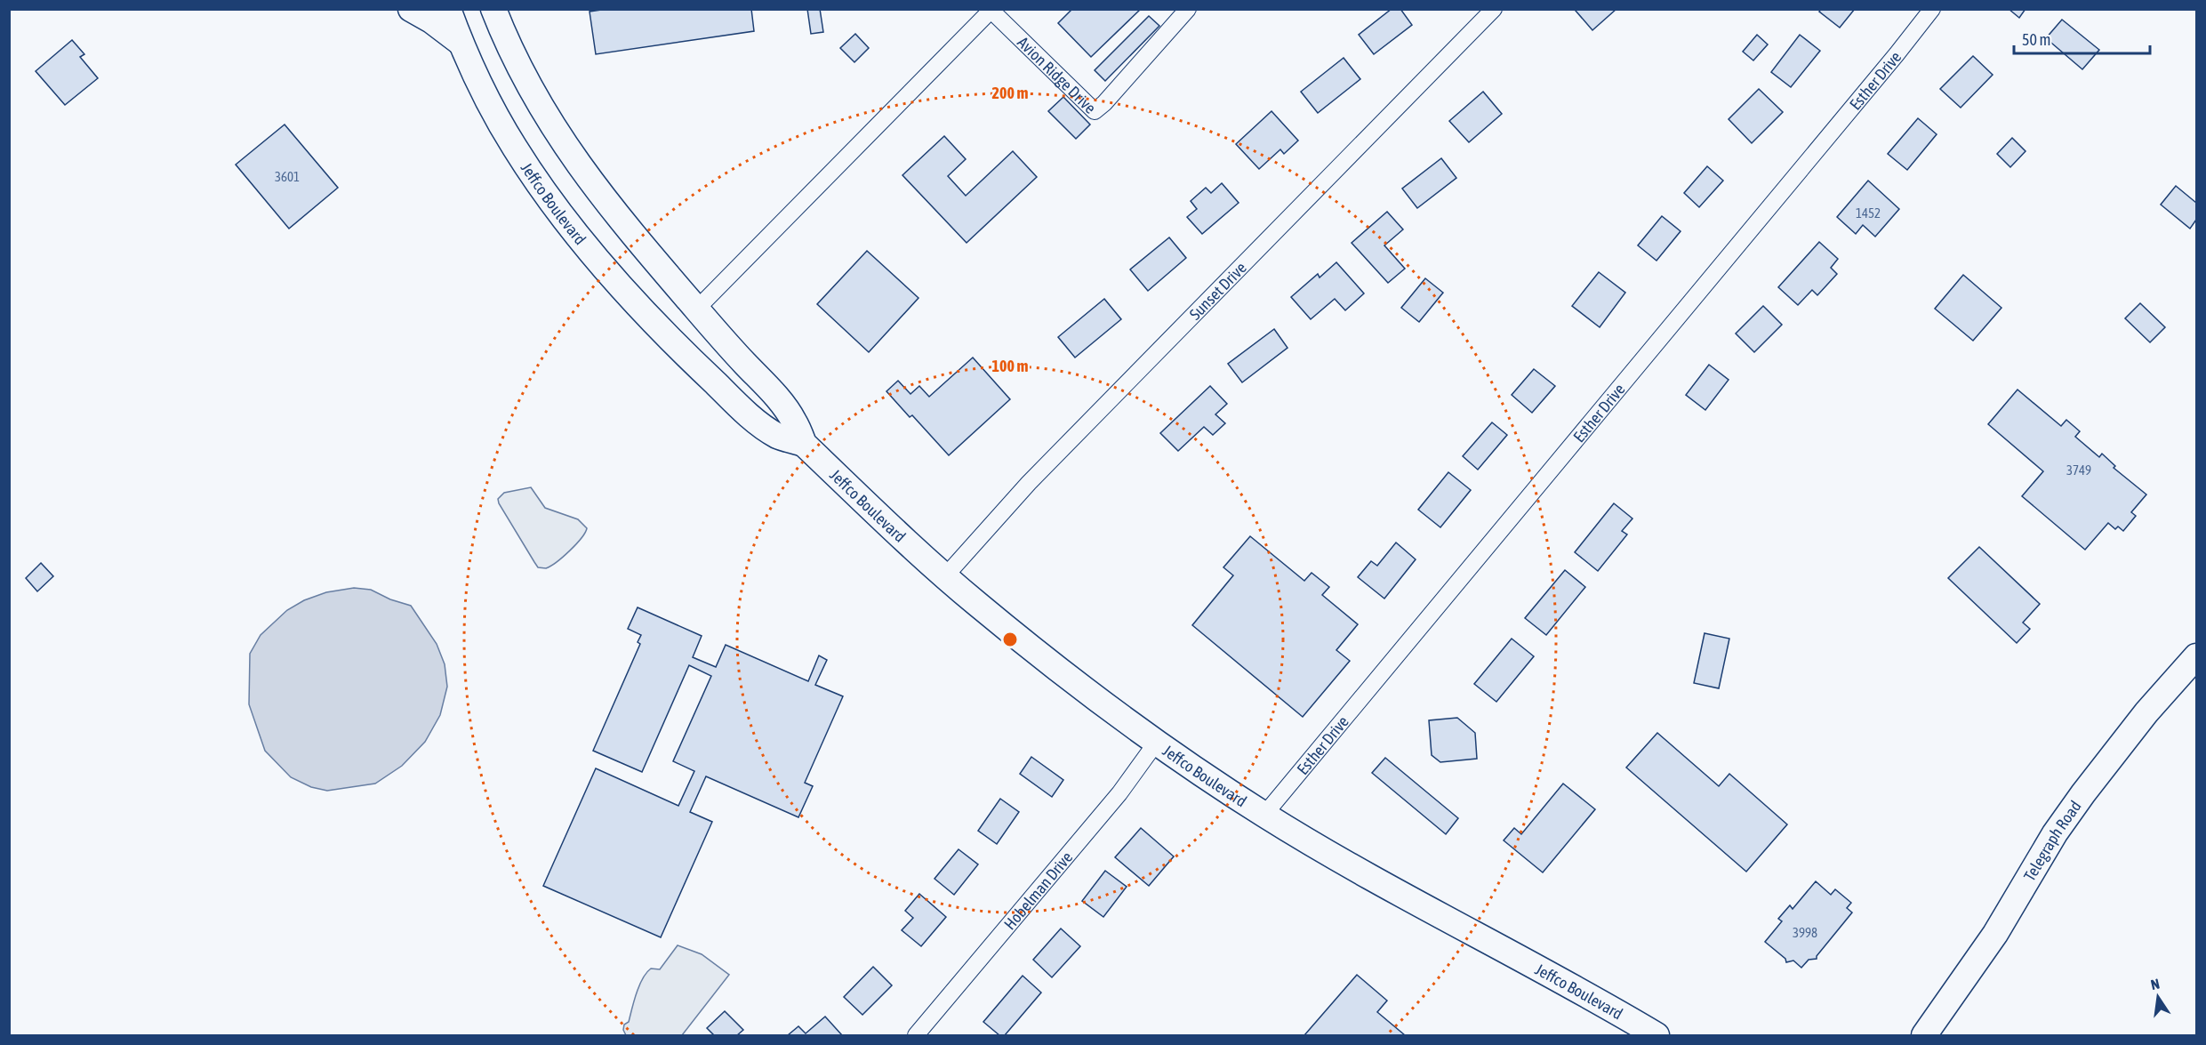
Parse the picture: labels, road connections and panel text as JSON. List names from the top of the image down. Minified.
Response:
{"streets":{"main road":["Jeffco Boulevard","Telegraph Road"],"street":["Avion Ridge Drive","Esther Drive","Sunset Drive","Hobelman Drive"]},"crossings":[["Esther Drive","Jeffco Boulevard"],["Jeffco Boulevard","Sunset Drive"],["Jeffco Boulevard","Hobelman Drive"]],"house_numbers":["3601","1452","3749","3998"],"scale_bar":"50 m","north":"top","rings":["200 m","100 m"]}
